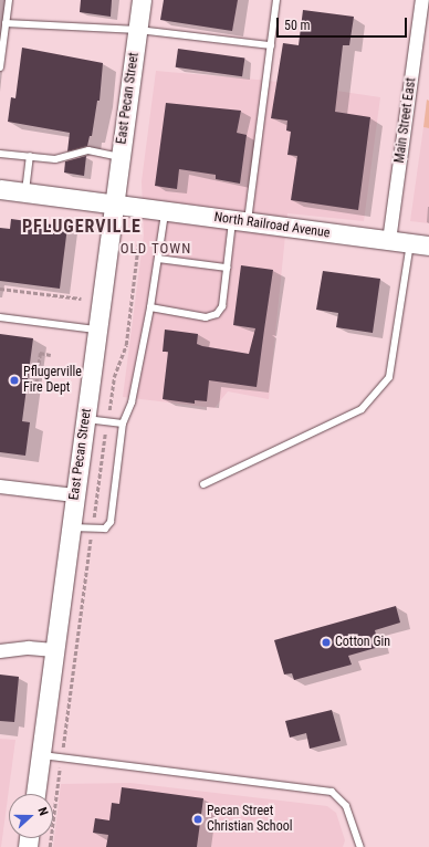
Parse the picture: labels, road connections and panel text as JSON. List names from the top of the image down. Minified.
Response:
{"streets":{"main road":["East Pecan Street","North Railroad Avenue"],"street":["Main Street East"]},"crossings":[["East Pecan Street","North Railroad Avenue"],["Main Street East","North Railroad Avenue"]],"districts":["PFLUGERVILLE","OLD TOWN"],"places":["Pflugerville Fire Dept","Cotton Gin","Pecan Street Christian School"],"scale_bar":"50 m","north":"right"}
